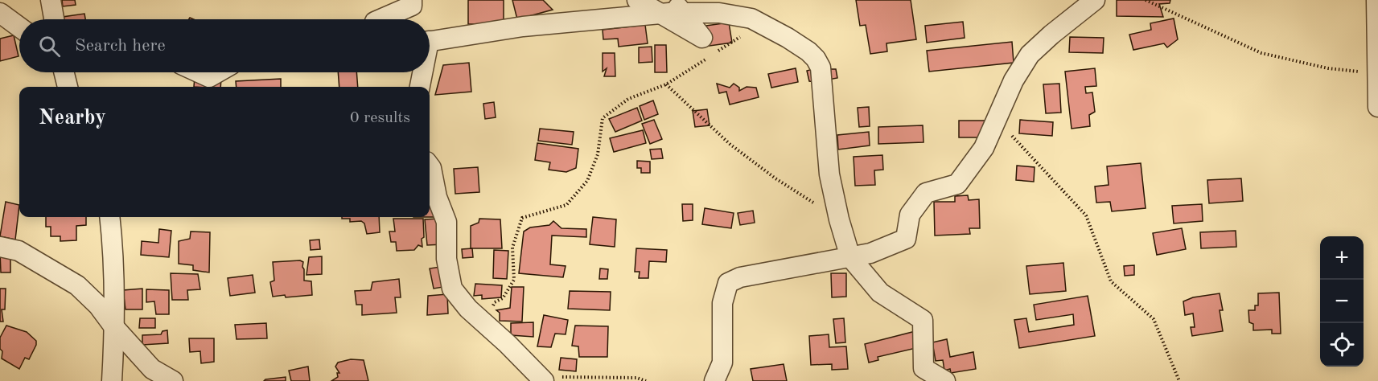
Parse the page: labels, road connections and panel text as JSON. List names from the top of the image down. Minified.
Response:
{"page":{"search":"Search here","heading":["Nearby","0 results"],"map_buttons":["+","−"]}}
